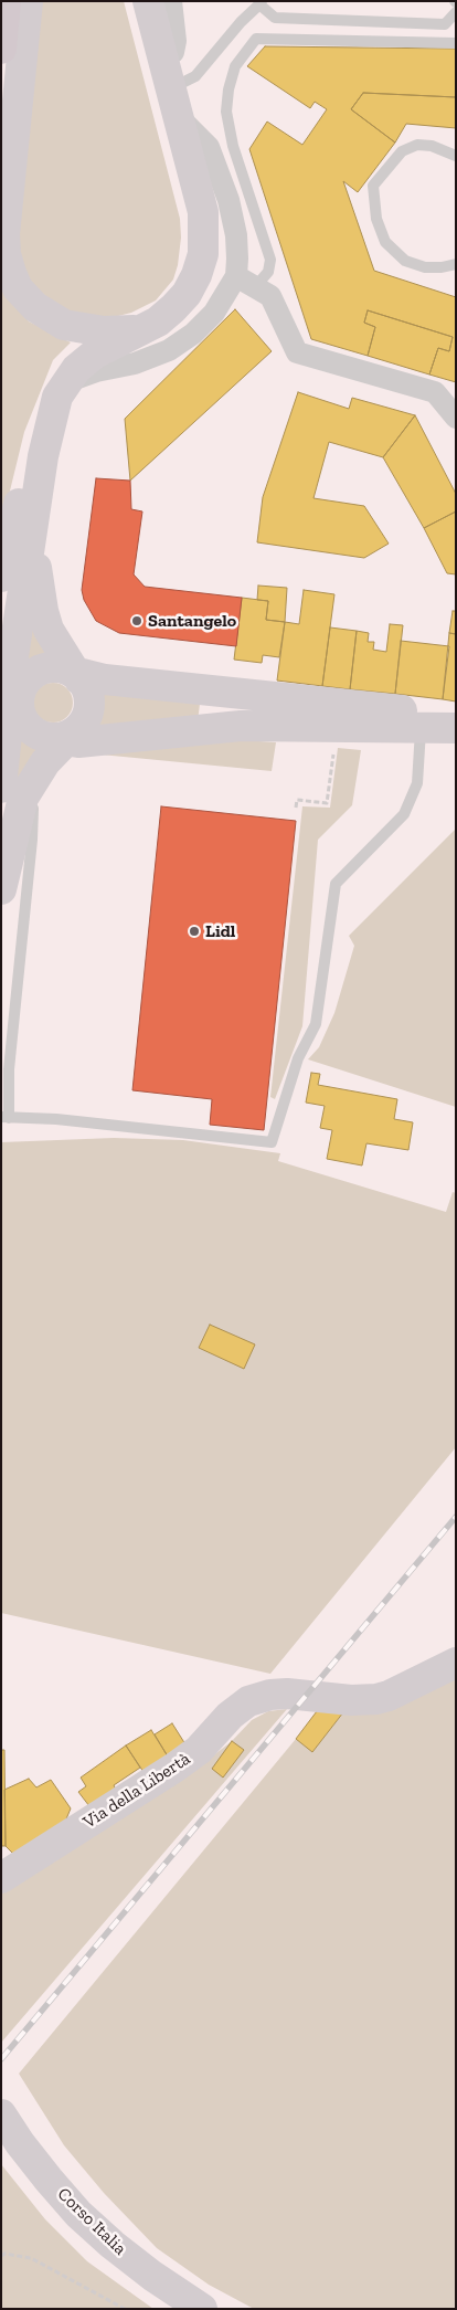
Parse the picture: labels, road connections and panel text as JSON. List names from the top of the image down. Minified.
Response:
{"streets":{"main road":["Via della Libertà","Corso Italia"]},"places":["Santangelo","Lidl"]}
